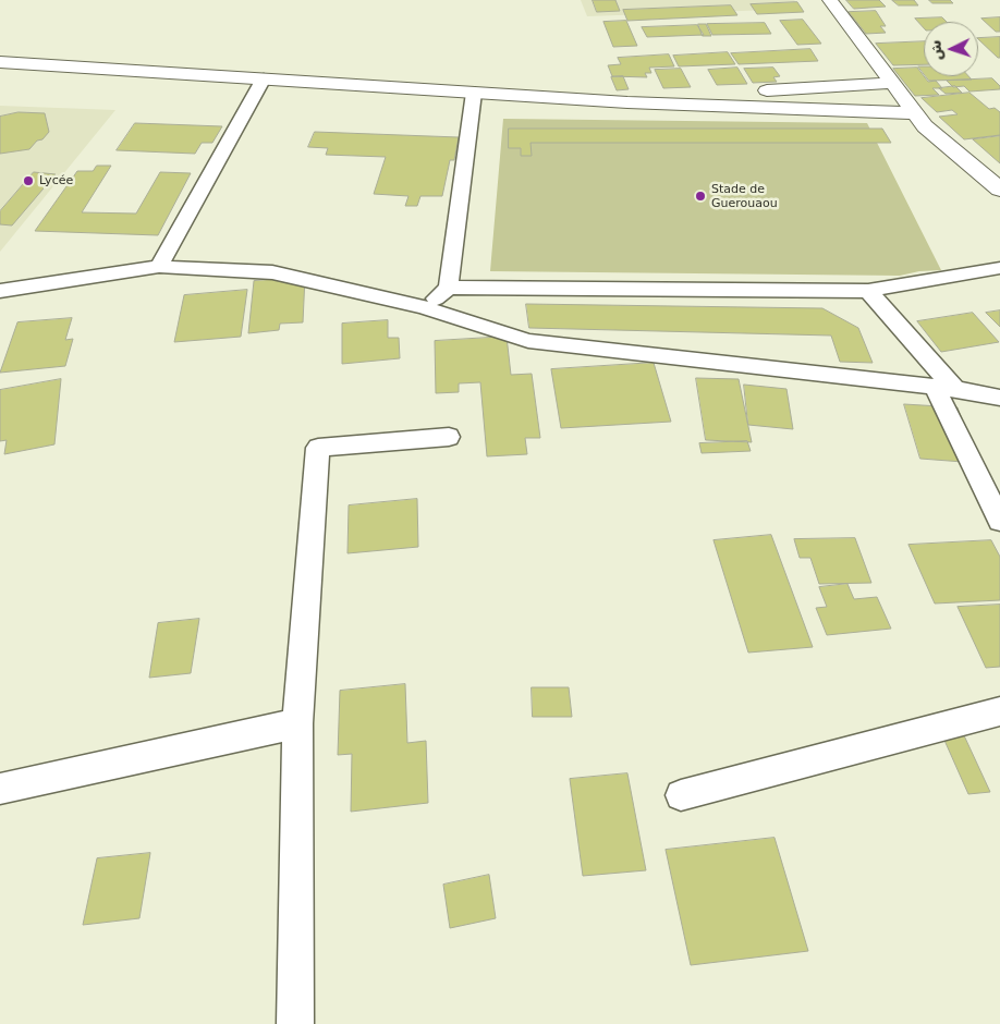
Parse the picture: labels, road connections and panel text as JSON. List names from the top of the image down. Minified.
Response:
{"places":["Lycée","Stade de Guerouaou"],"north":"left"}
